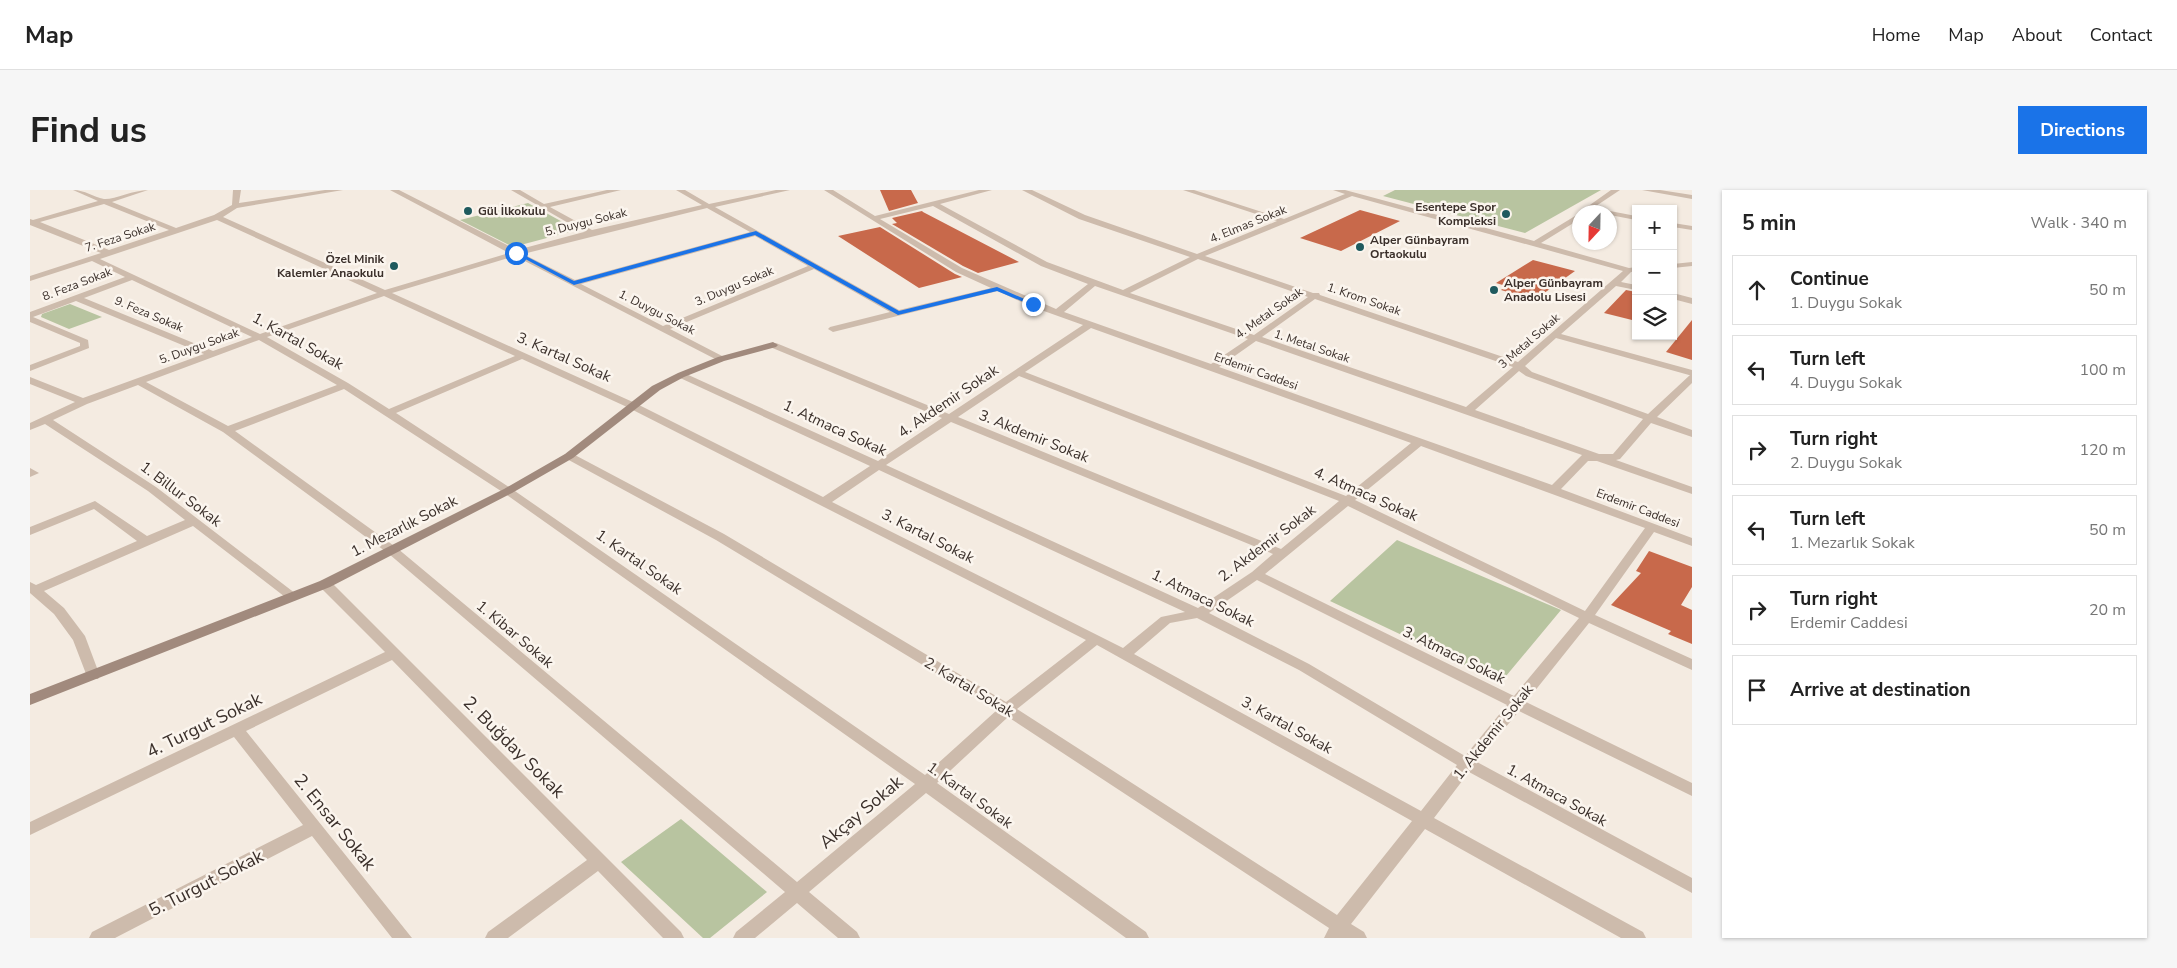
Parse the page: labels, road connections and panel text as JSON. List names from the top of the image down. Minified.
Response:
{"streets":{"street":["5. Duygu Sokak","4. Elmas Sokak","7. Feza Sokak","8. Feza Sokak","3. Duygu Sokak","1. Krom Sokak","1. Duygu Sokak","4. Metal Sokak","9. Feza Sokak","1. Kartal Sokak","3 Metal Sokak","1. Metal Sokak","3. Kartal Sokak","Erdemir Caddesi","4. Akdemir Sokak","1. Atmaca Sokak","3. Akdemir Sokak","1. Billur Sokak","4. Atmaca Sokak","1. Mezarlık Sokak","2. Akdemir Sokak","1. Kibar Sokak","3. Atmaca Sokak","2. Kartal Sokak","4. Turgut Sokak","1. Akdemir Sokak","2. Buğday Sokak","Akçay Sokak","2. Ensar Sokak","5. Turgut Sokak"]},"crossings":[["5. Duygu Sokak","1. Duygu Sokak"],["5. Duygu Sokak","9. Feza Sokak"],["5. Duygu Sokak","1. Kartal Sokak"],["5. Duygu Sokak","3. Kartal Sokak"],["5. Duygu Sokak","1. Billur Sokak"],["5. Duygu Sokak","1. Kibar Sokak"],["4. Elmas Sokak","1. Krom Sokak"],["4. Elmas Sokak","1. Metal Sokak"],["7. Feza Sokak","1. Kartal Sokak"],["7. Feza Sokak","3. Kartal Sokak"],["8. Feza Sokak","9. Feza Sokak"],["8. Feza Sokak","1. Kartal Sokak"],["3. Duygu Sokak","1. Duygu Sokak"],["1. Krom Sokak","4. Metal Sokak"],["1. Krom Sokak","3 Metal Sokak"],["1. Duygu Sokak","1. Mezarlık Sokak"],["4. Metal Sokak","1. Metal Sokak"],["4. Metal Sokak","Erdemir Caddesi"],["1. Kartal Sokak","1. Mezarlık Sokak"],["1. Kartal Sokak","Akçay Sokak"],["3 Metal Sokak","1. Metal Sokak"],["3. Kartal Sokak","4. Akdemir Sokak"],["3. Kartal Sokak","1. Mezarlık Sokak"],["3. Kartal Sokak","2. Akdemir Sokak"],["3. Kartal Sokak","1. Akdemir Sokak"],["3. Kartal Sokak","Akçay Sokak"],["Erdemir Caddesi","4. Akdemir Sokak"],["Erdemir Caddesi","2. Akdemir Sokak"],["Erdemir Caddesi","1. Akdemir Sokak"],["4. Akdemir Sokak","1. Atmaca Sokak"],["4. Akdemir Sokak","3. Akdemir Sokak"],["4. Akdemir Sokak","4. Atmaca Sokak"],["1. Atmaca Sokak","1. Mezarlık Sokak"],["1. Atmaca Sokak","2. Akdemir Sokak"],["1. Atmaca Sokak","1. Akdemir Sokak"],["3. Akdemir Sokak","1. Mezarlık Sokak"],["3. Akdemir Sokak","2. Akdemir Sokak"],["1. Billur Sokak","1. Mezarlık Sokak"],["4. Atmaca Sokak","2. Akdemir Sokak"],["4. Atmaca Sokak","1. Akdemir Sokak"],["1. Mezarlık Sokak","1. Kibar Sokak"],["1. Mezarlık Sokak","2. Kartal Sokak"],["1. Mezarlık Sokak","2. Buğday Sokak"],["2. Akdemir Sokak","3. Atmaca Sokak"],["1. Kibar Sokak","Akçay Sokak"],["3. Atmaca Sokak","1. Akdemir Sokak"],["2. Kartal Sokak","1. Akdemir Sokak"],["2. Kartal Sokak","Akçay Sokak"],["4. Turgut Sokak","2. Buğday Sokak"],["4. Turgut Sokak","2. Ensar Sokak"],["2. Ensar Sokak","5. Turgut Sokak"]],"places":["Gül İlkokulu","Esentepe Spor Kompleksi","Alper Günbayram Ortaokulu","Özel Minik Kalemler Anaokulu","Alper Günbayram Anadolu Lisesi"],"north":"bottom","page":{"header":"Map","nav":["Home","Map","About","Contact"],"buttons":"Directions","title":"Find us","heading":["5 min","Walk · 340 m"],"map_buttons":["+","−"],"list":[["Continue","1. Duygu Sokak","50 m"],["Turn left","4. Duygu Sokak","100 m"],["Turn right","2. Duygu Sokak","120 m"],["Turn left","1. Mezarlık Sokak","50 m"],["Turn right","Erdemir Caddesi","20 m"],"Arrive at destination"]}}
